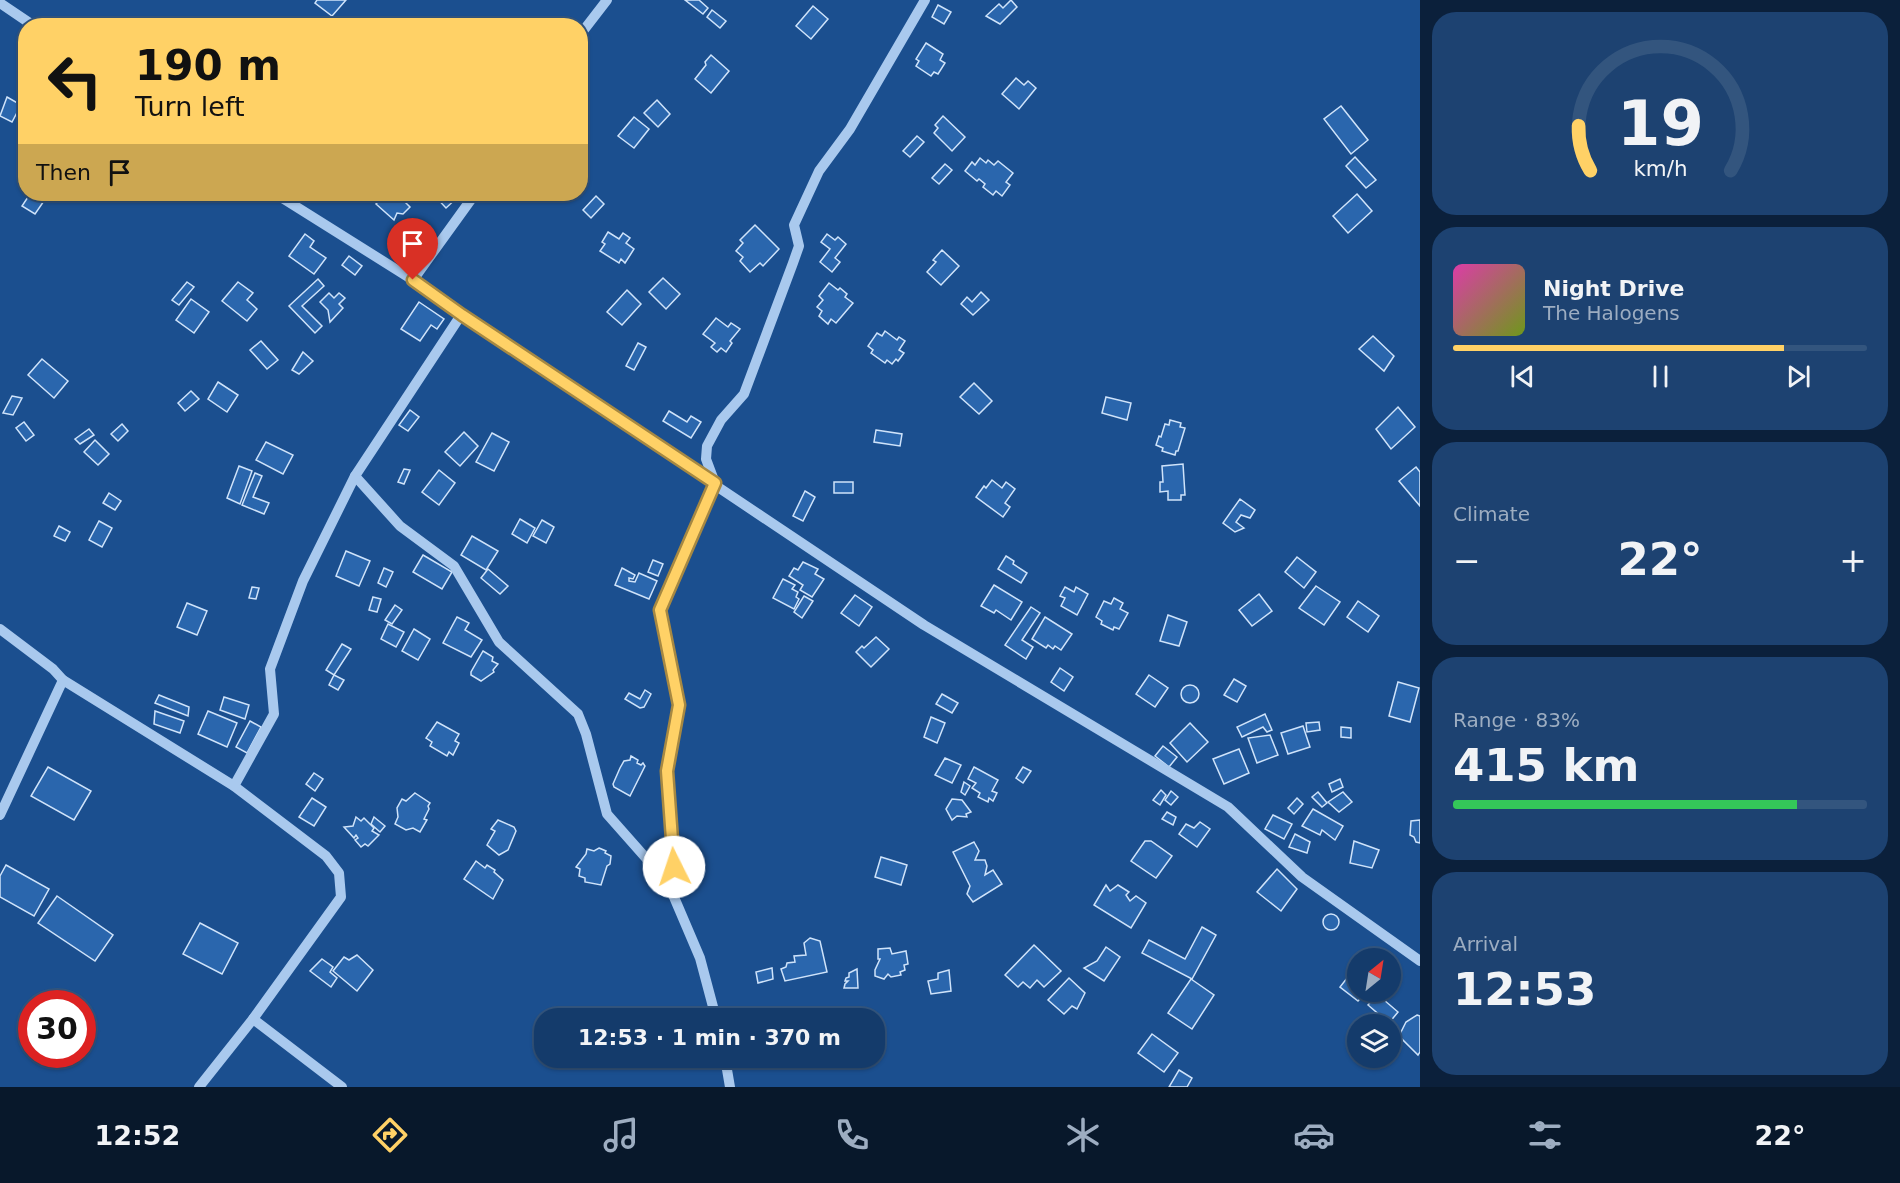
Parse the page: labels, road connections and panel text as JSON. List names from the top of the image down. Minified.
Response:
{"north":"top right","page":{"turn":["190 m","Turn left"],"then":"Then","song":["Night Drive","The Halogens"],"tile":["Climate",["Range · 83%","415 km"],["Arrival","12:53"]],"heat":["−","22°","+"],"limit":"30","trip":"12:53 · 1 min · 370 m","tabs":["12:52","22°"],"gauge":["19","km/h"]}}
